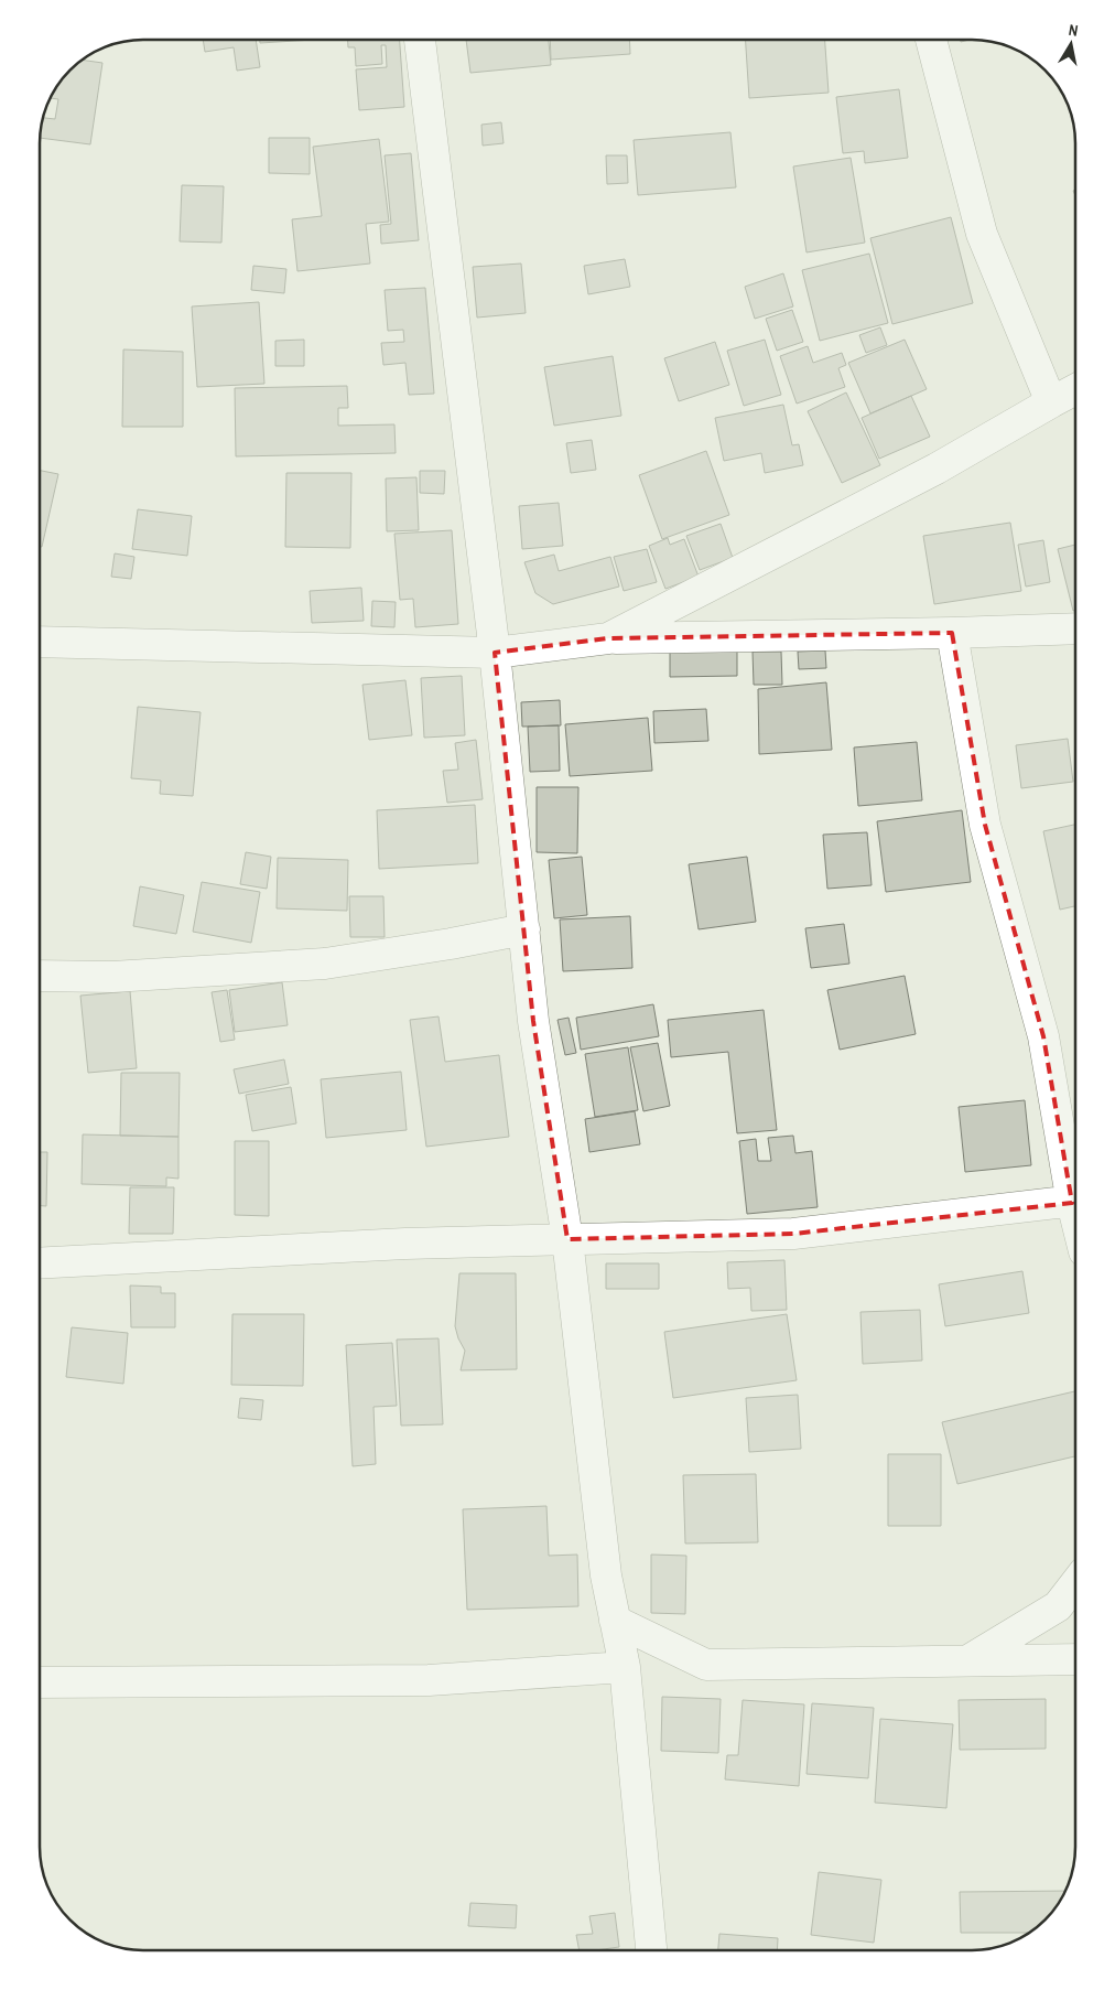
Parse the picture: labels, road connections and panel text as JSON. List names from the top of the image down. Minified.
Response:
{"north":"top"}
